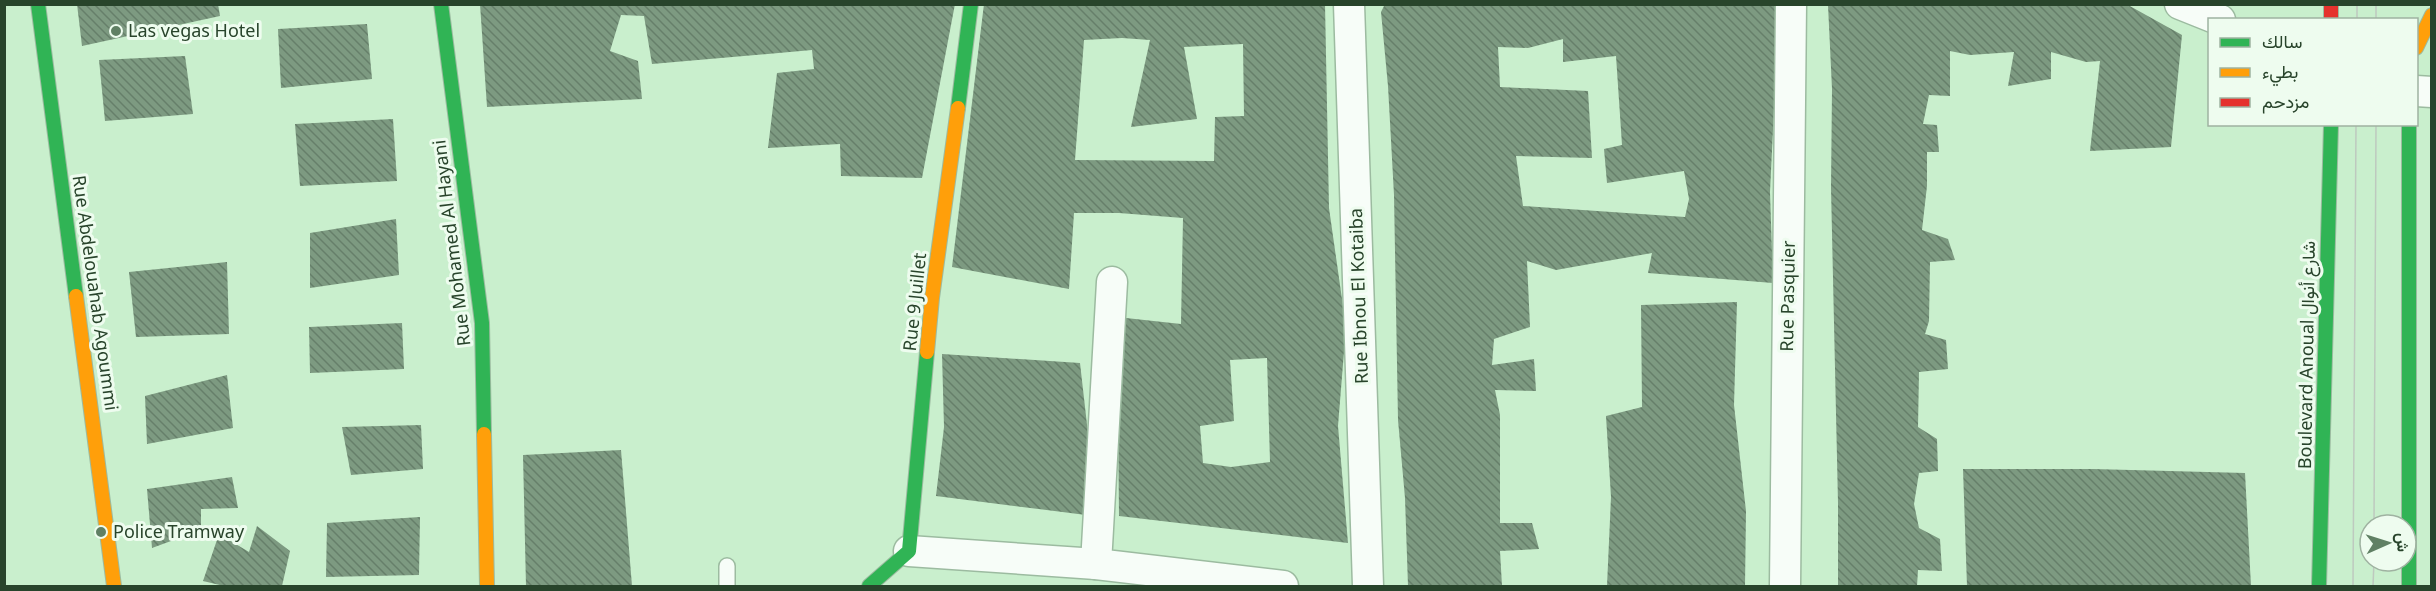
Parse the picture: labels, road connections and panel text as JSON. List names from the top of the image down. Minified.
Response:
{"streets":{"street":["Rue Mohamed Al Hayani","Rue Abdelouahab Agoummi","Rue Ibnou El Kotaiba","Rue Pasquier","Rue 9 Juillet","Boulevard Anoual شارع أنوال"]},"places":["Las vegas Hotel","Police Tramway"],"legend":["سالك","بطيء","مزدحم"],"north":"right"}
